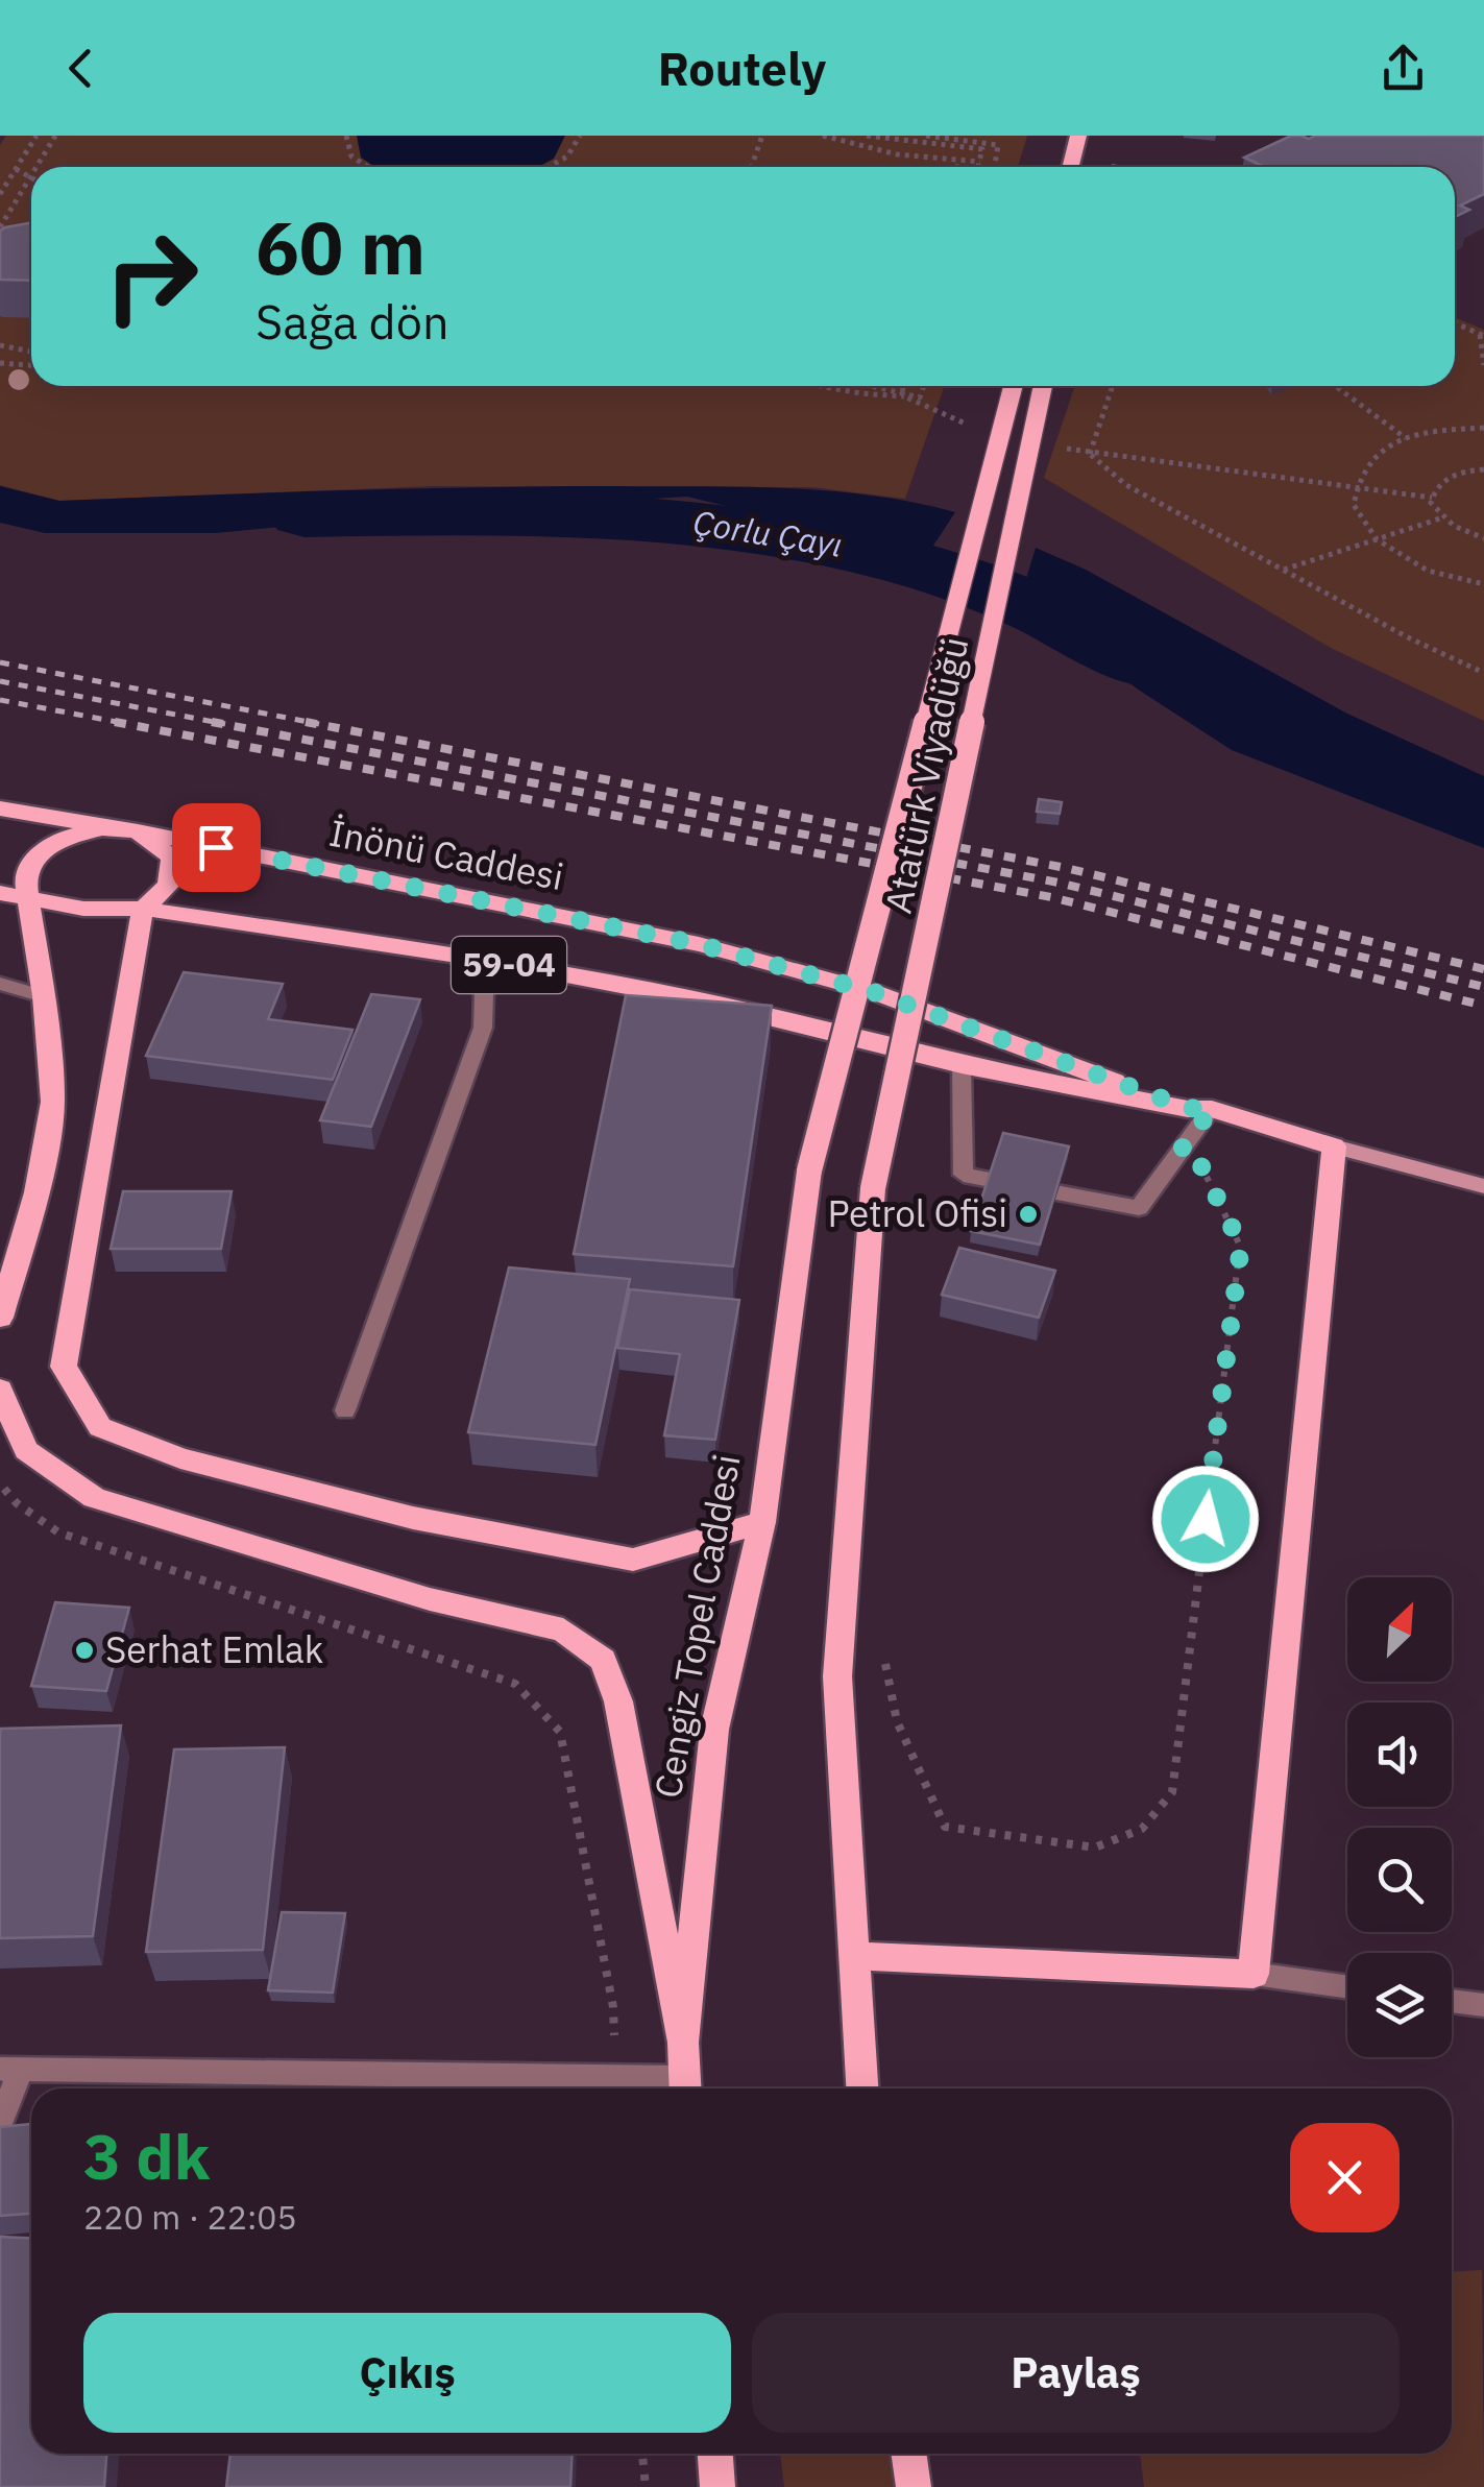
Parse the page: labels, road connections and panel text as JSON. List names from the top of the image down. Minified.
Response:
{"streets":{"main road":["Atatürk Viyadüğü","İnönü Caddesi","59-04","Cengiz Topel Caddesi"]},"crossings":[["Atatürk Viyadüğü","Cengiz Topel Caddesi"],["İnönü Caddesi","59-04"]],"water":["Çorlu Çayı"],"places":["Petrol Ofisi","Serhat Emlak"],"north":"top right","page":{"header":"Routely","turn":["60 m","Sağa dön"],"heading":["3 dk","220 m · 22:05"],"buttons":["Çıkış","Paylaş"]}}
